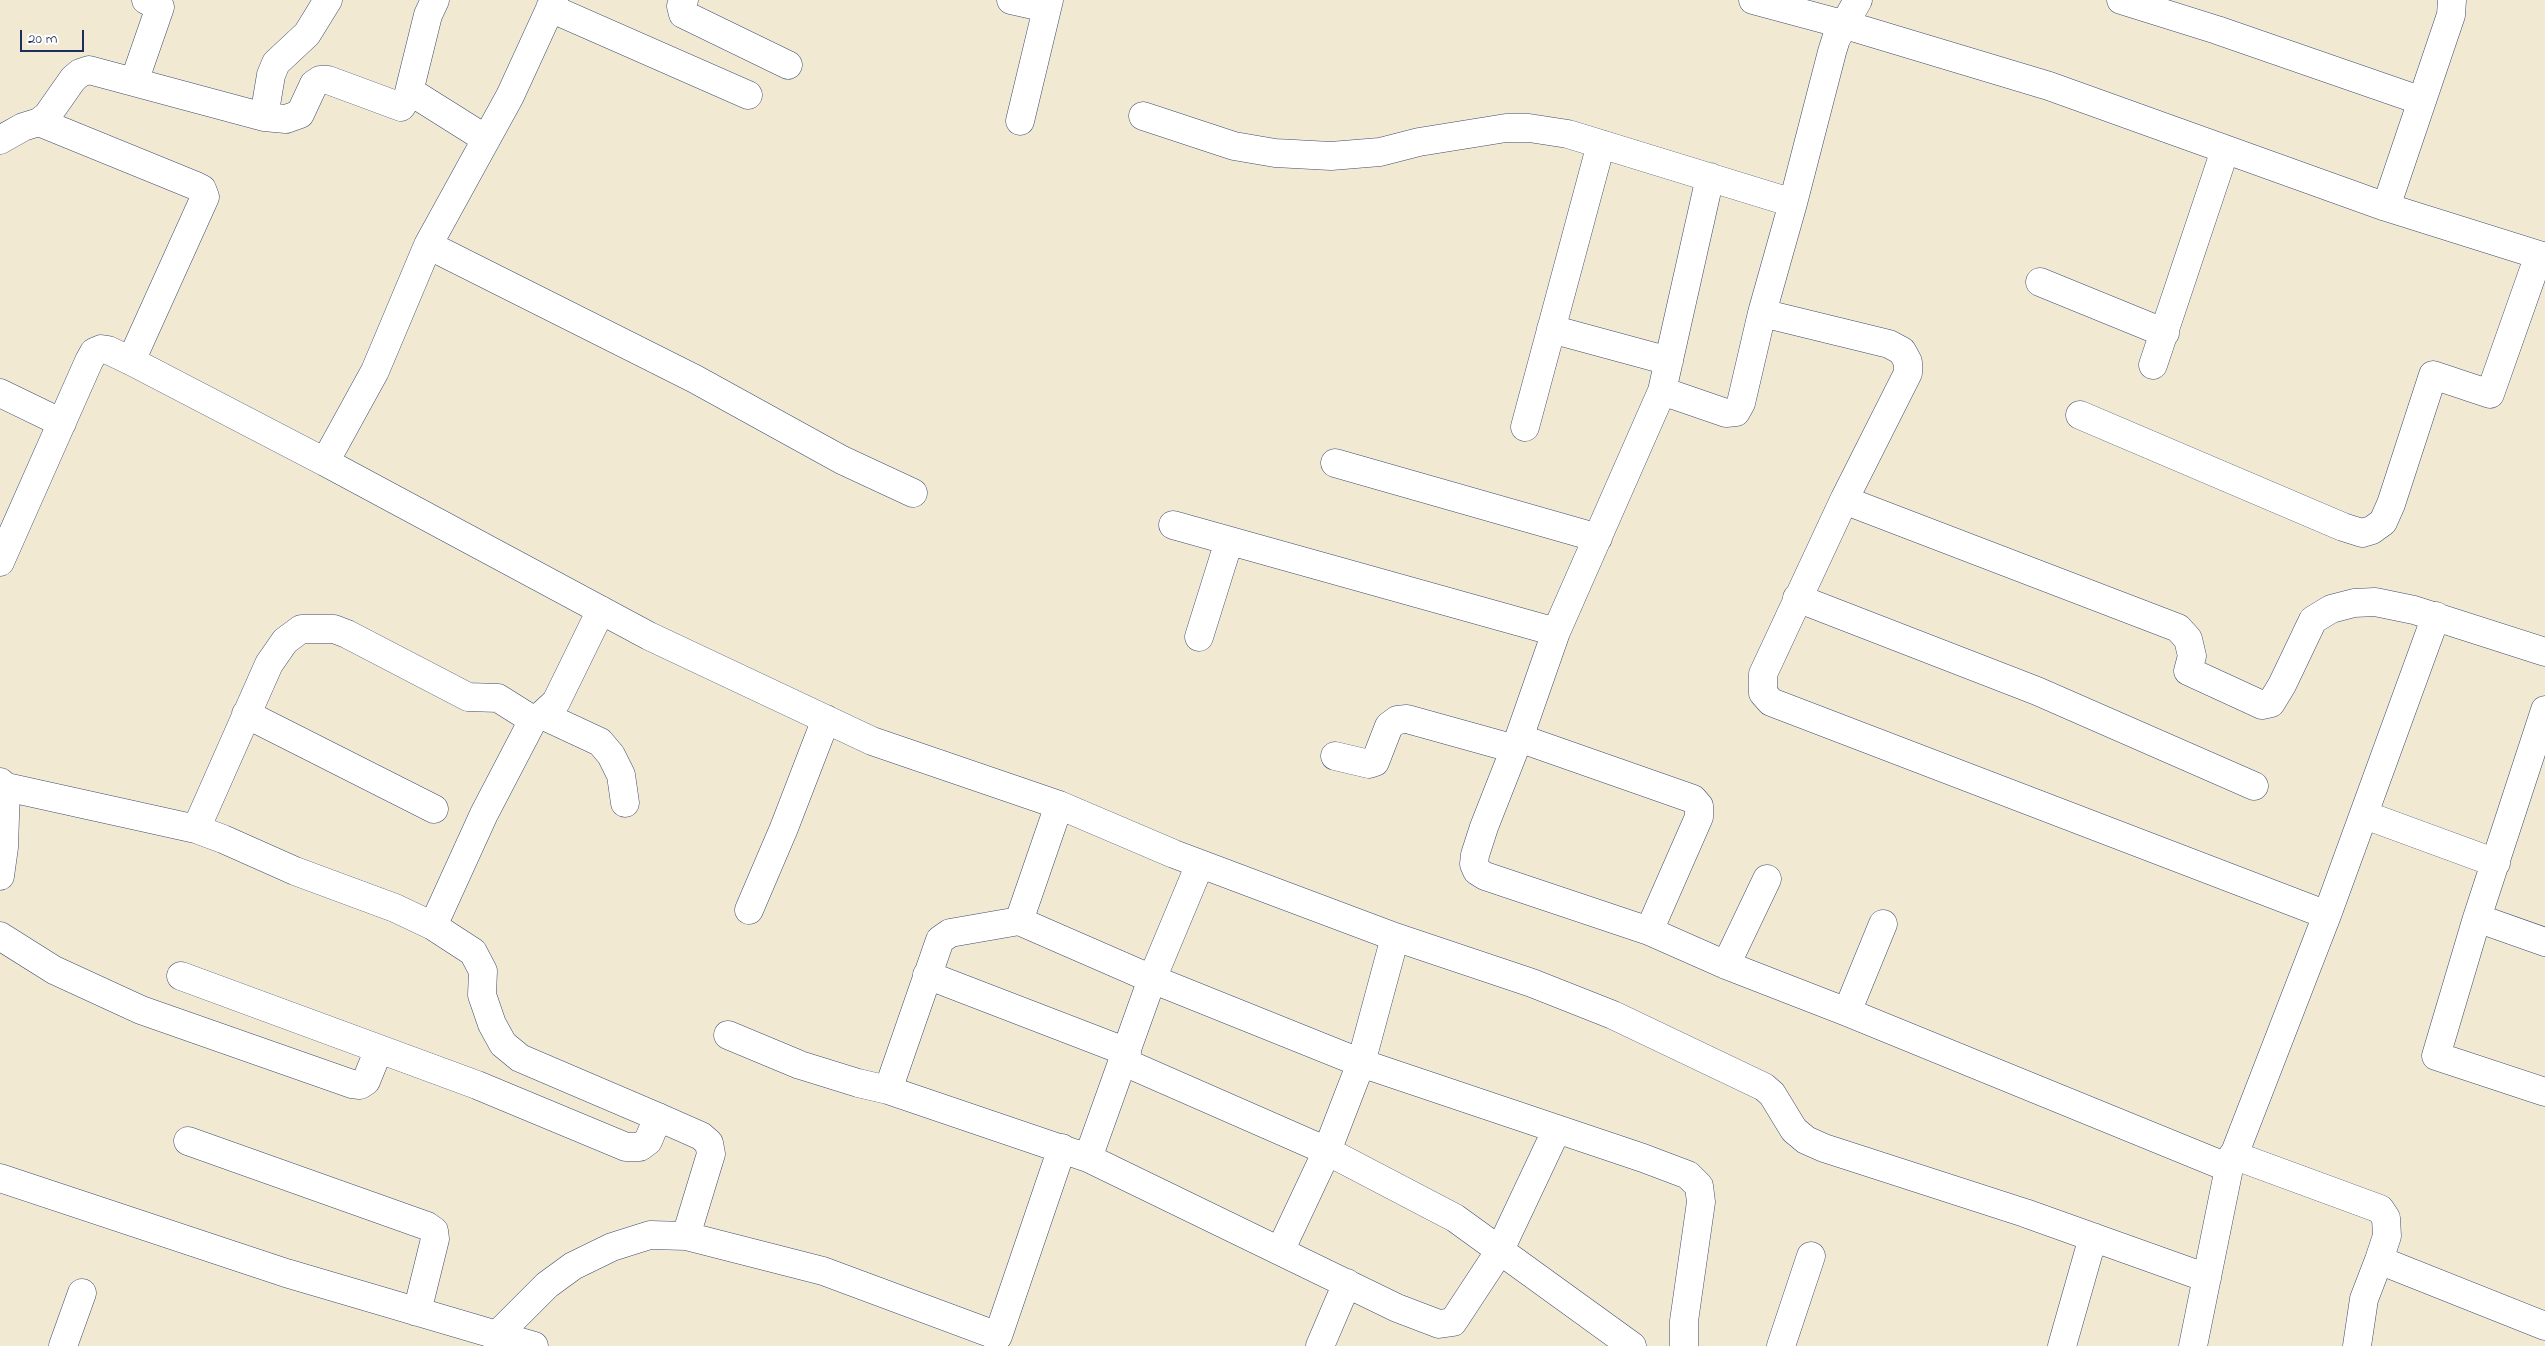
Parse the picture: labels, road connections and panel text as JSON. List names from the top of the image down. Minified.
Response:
{"scale_bar":"20 m"}
